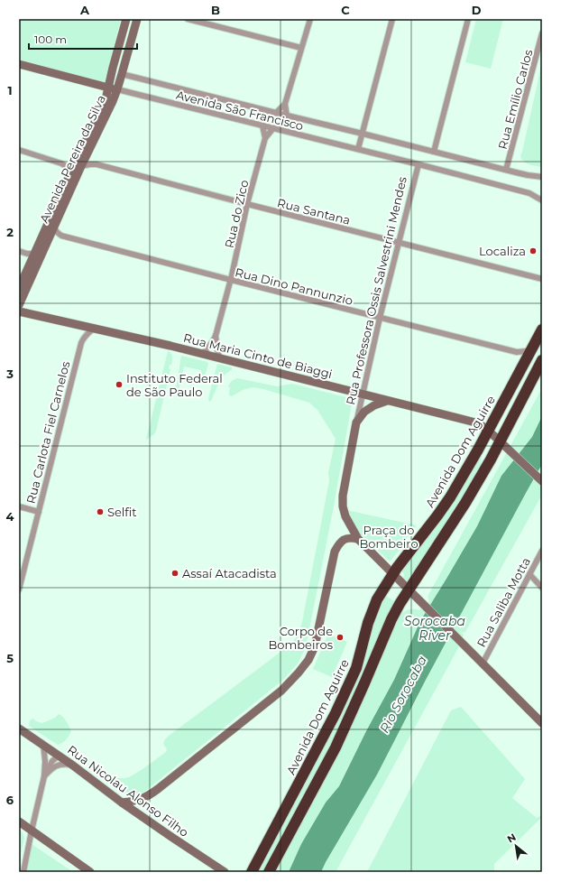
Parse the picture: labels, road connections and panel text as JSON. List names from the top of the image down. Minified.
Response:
{"streets":{"highway":["Avenida Dom Aguirre"],"main road":["Avenida Pereira da Silva","Rua Professora Ossis Salvestrini Mendes","Rua Maria Cinto de Biaggi","Rua Nicolau Alonso Filho"],"street":["Rua Emílio Carlos","Avenida São Francisco","Rua Santana","Rua do Zico","Rua Dino Pannunzio","Rua Carlota Fiel Carnelos","Rua Saliba Motta"]},"crossings":[["Rua Emílio Carlos","Avenida São Francisco"],["Avenida São Francisco","Avenida Pereira da Silva"],["Avenida São Francisco","Rua do Zico"],["Avenida São Francisco","Rua Professora Ossis Salvestrini Mendes"],["Avenida Pereira da Silva","Rua Santana"],["Avenida Pereira da Silva","Rua Dino Pannunzio"],["Rua Santana","Rua do Zico"],["Rua Santana","Rua Professora Ossis Salvestrini Mendes"],["Rua do Zico","Rua Dino Pannunzio"],["Rua do Zico","Rua Maria Cinto de Biaggi"],["Rua Dino Pannunzio","Rua Professora Ossis Salvestrini Mendes"],["Rua Dino Pannunzio","Avenida Dom Aguirre"],["Rua Professora Ossis Salvestrini Mendes","Rua Maria Cinto de Biaggi"],["Rua Maria Cinto de Biaggi","Rua Carlota Fiel Carnelos"],["Rua Maria Cinto de Biaggi","Avenida Dom Aguirre"]],"water":["Sorocaba River","Rio Sorocaba"],"parks":["Praça do Bombeiro"],"places":["Localiza","Instituto Federal de São Paulo","Selfit","Assaí Atacadista","Corpo de Bombeiros"],"scale_bar":"100 m","north":"top left","grid":{"columns":["A","B","C","D"],"rows":["1","2","3","4","5","6"]}}
